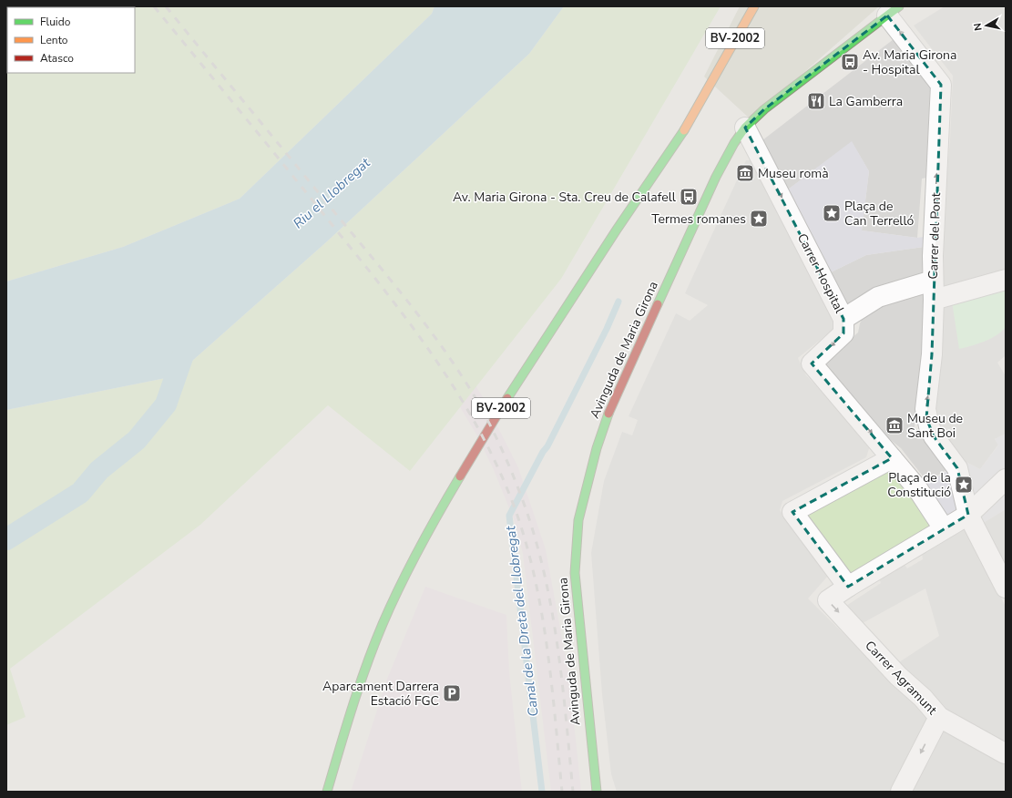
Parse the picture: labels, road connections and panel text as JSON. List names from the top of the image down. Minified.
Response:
{"streets":{"main road":["BV-2002","Avinguda de Maria Girona"],"street":["Carrer del Pont","Carrer Hospital","Carrer Agramunt"]},"crossings":[["Carrer del Pont","Avinguda de Maria Girona"],["Carrer Hospital","Avinguda de Maria Girona"]],"one_way":["Carrer del Pont","Carrer Hospital"],"water":["Riu el Llobregat","Canal de la Dreta del Llobregat"],"places":{"bus stop":["Av. Maria Girona - Hospital","Av. Maria Girona - Sta. Creu de Calafell"],"restaurant":["La Gamberra"],"museum":["Museu romà","Museu de Sant Boi"],"place":["Plaça de Can Terrelló","Termes romanes","Plaça de la Constitució"],"parking":["Aparcament Darrera Estació FGC"]},"legend":["Fluido","Lento","Atasco"],"north":"left"}
